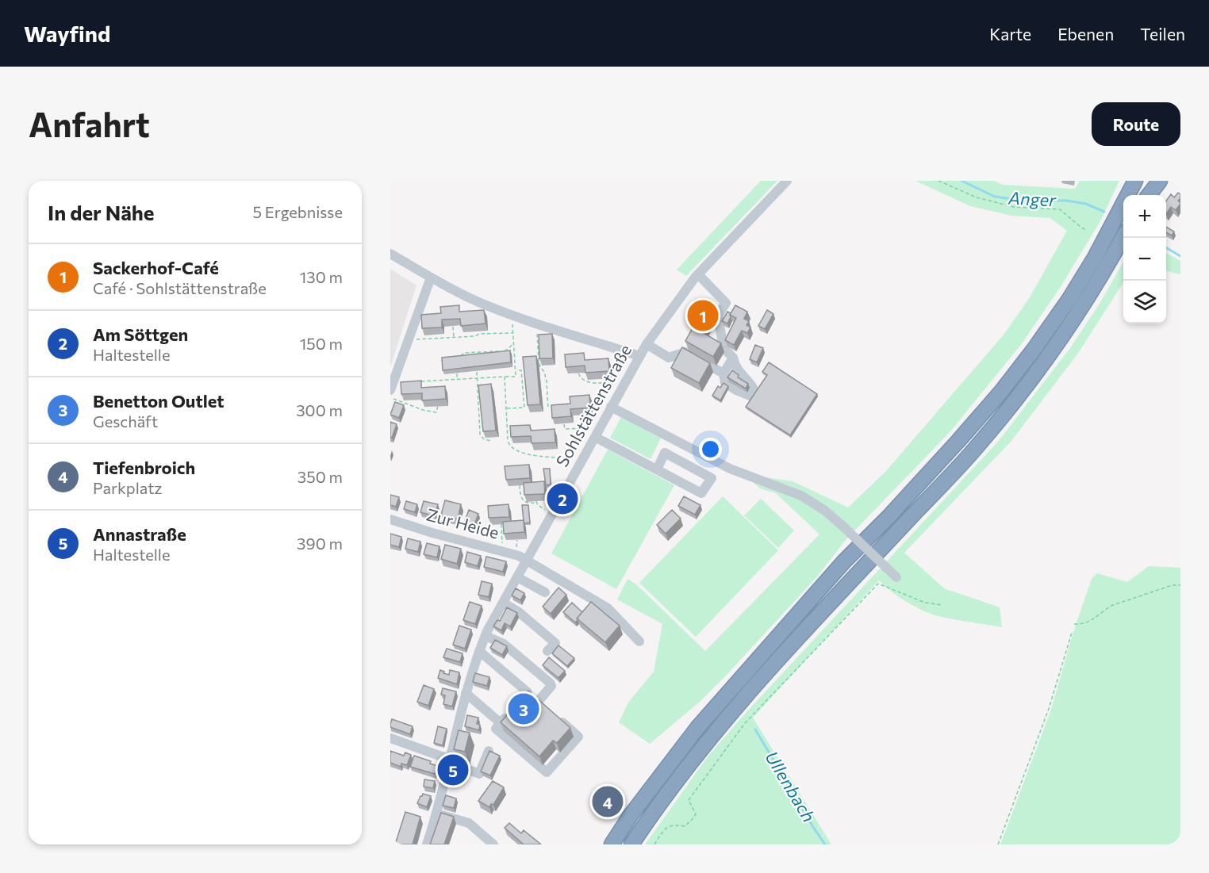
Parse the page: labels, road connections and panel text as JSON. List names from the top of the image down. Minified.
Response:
{"streets":{"street":["Sohlstättenstraße","Zur Heide"]},"crossings":[["Sohlstättenstraße","Zur Heide"]],"water":["Anger","Ullenbach"],"page":{"header":"Wayfind","nav":["Karte","Ebenen","Teilen"],"buttons":"Route","title":"Anfahrt","heading":["In der Nähe","5 Ergebnisse"],"map_buttons":["+","−"],"list":[{"mark":"1","name":"Sackerhof-Café","note":"Café · Sohlstättenstraße","value":"130 m"},{"mark":"2","name":"Am Söttgen","note":"Haltestelle","value":"150 m"},{"mark":"3","name":"Benetton Outlet","note":"Geschäft","value":"300 m"},{"mark":"4","name":"Tiefenbroich","note":"Parkplatz","value":"350 m"},{"mark":"5","name":"Annastraße","note":"Haltestelle","value":"390 m"}],"pins":["1","2","3","5","4"]}}
